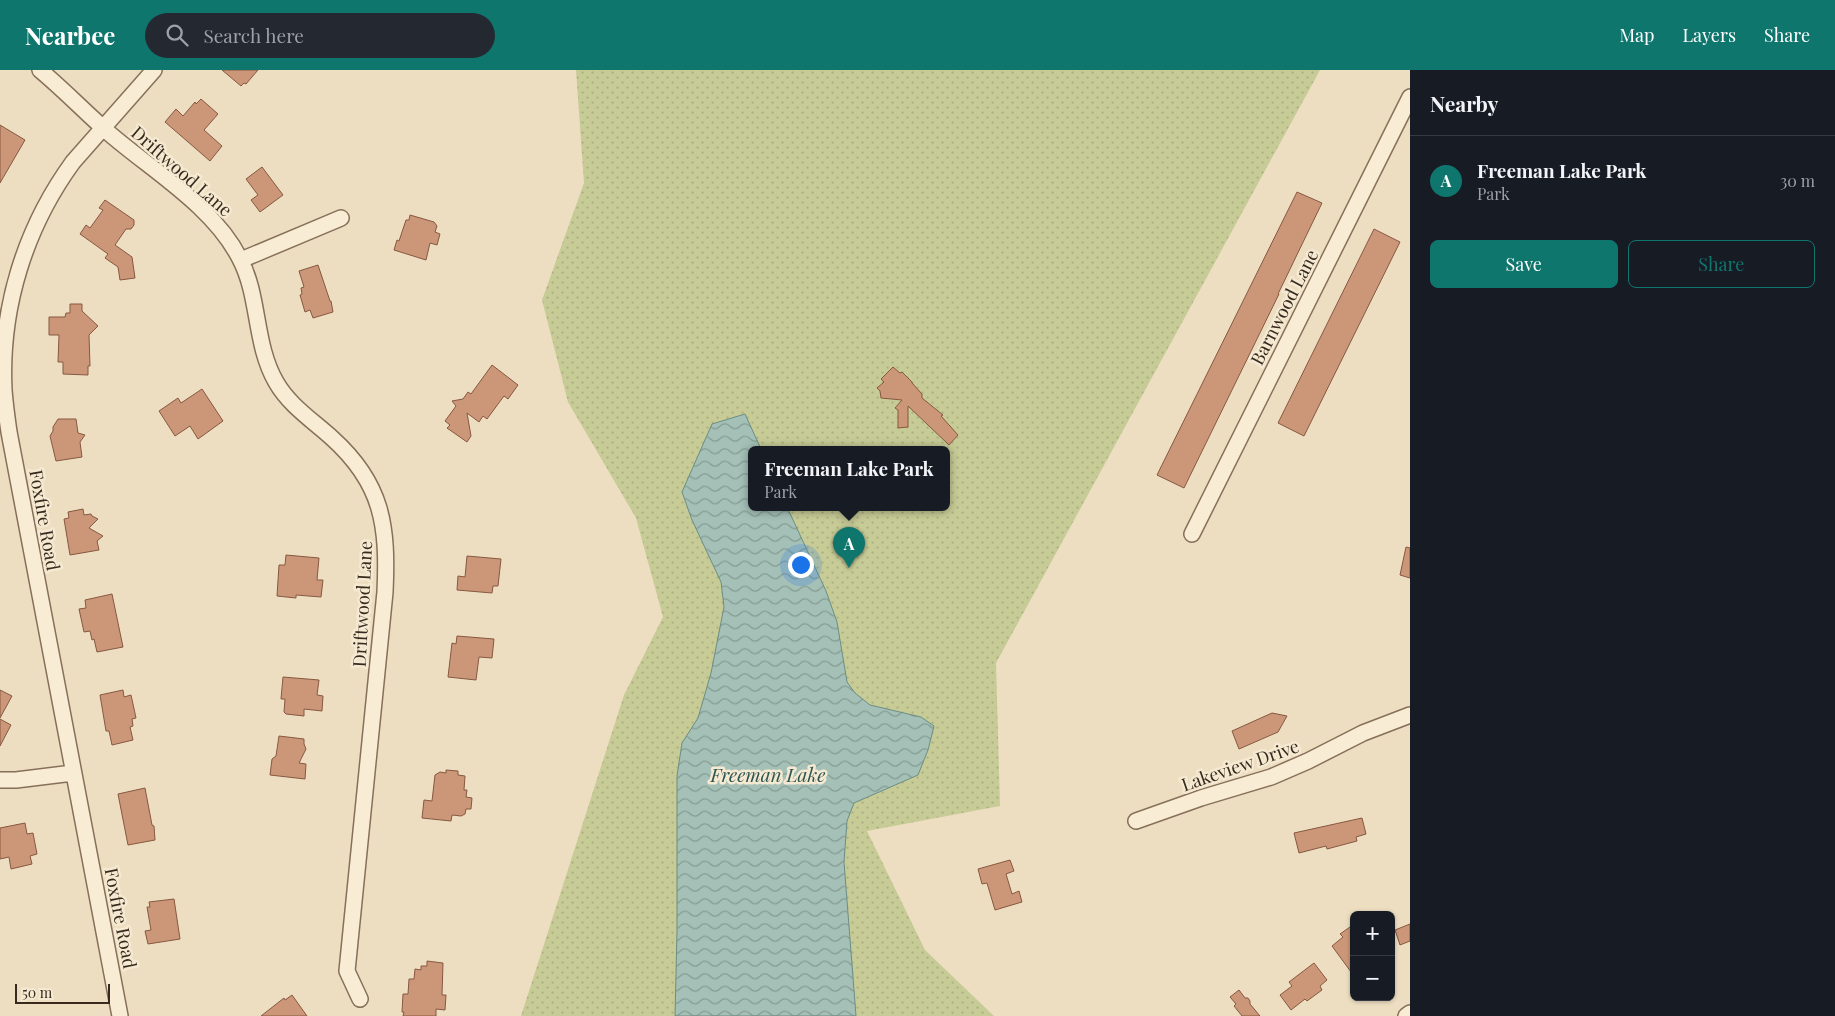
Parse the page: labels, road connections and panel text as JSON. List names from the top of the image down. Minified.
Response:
{"streets":{"street":["Driftwood Lane","Barnwood Lane","Foxfire Road","Lakeview Drive"]},"crossings":[["Driftwood Lane","Foxfire Road"]],"water":["Freeman Lake"],"scale_bar":"50 m","page":{"header":"Nearbee","search":"Search here","nav":["Map","Layers","Share"],"heading":"Nearby","list":[{"mark":"A","name":"Freeman Lake Park","note":"Park","value":"30 m"}],"buttons":["Save","Share"],"popup":["Freeman Lake Park","Park"],"pins":"A","map_buttons":["+","−"],"scale":"50 m"}}
